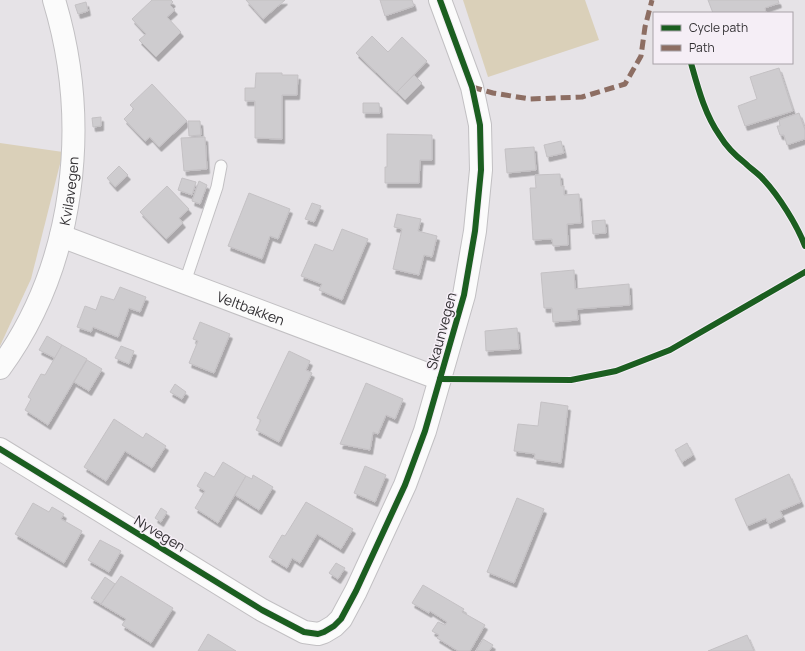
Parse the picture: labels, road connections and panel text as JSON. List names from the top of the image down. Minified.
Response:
{"streets":{"street":["Kvilavegen","Veltbakken","Skaunvegen","Nyvegen"]},"crossings":[["Kvilavegen","Veltbakken"],["Veltbakken","Skaunvegen"],["Skaunvegen","Nyvegen"]],"legend":["Cycle path","Path"]}
